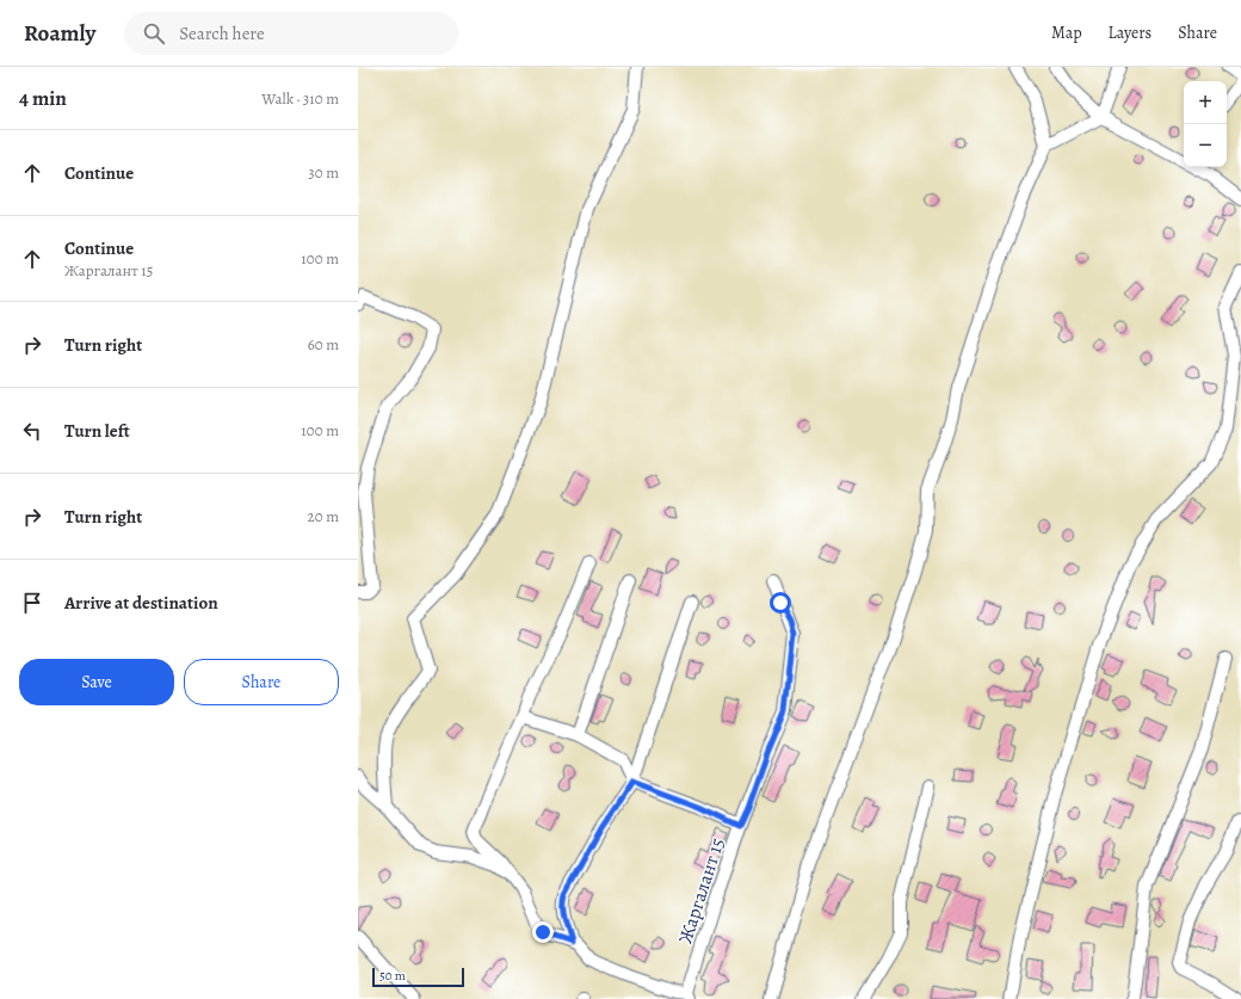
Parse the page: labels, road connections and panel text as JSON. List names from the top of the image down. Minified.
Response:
{"streets":{"street":["Жаргалант 15"]},"scale_bar":"50 m","page":{"header":"Roamly","search":"Search here","nav":["Map","Layers","Share"],"heading":["4 min","Walk · 310 m"],"map_buttons":["+","−"],"list":[["Continue","30 m"],["Continue","Жаргалант 15","100 m"],["Turn right","60 m"],["Turn left","100 m"],["Turn right","20 m"],"Arrive at destination"],"buttons":["Save","Share"],"scale":"50 m"}}
